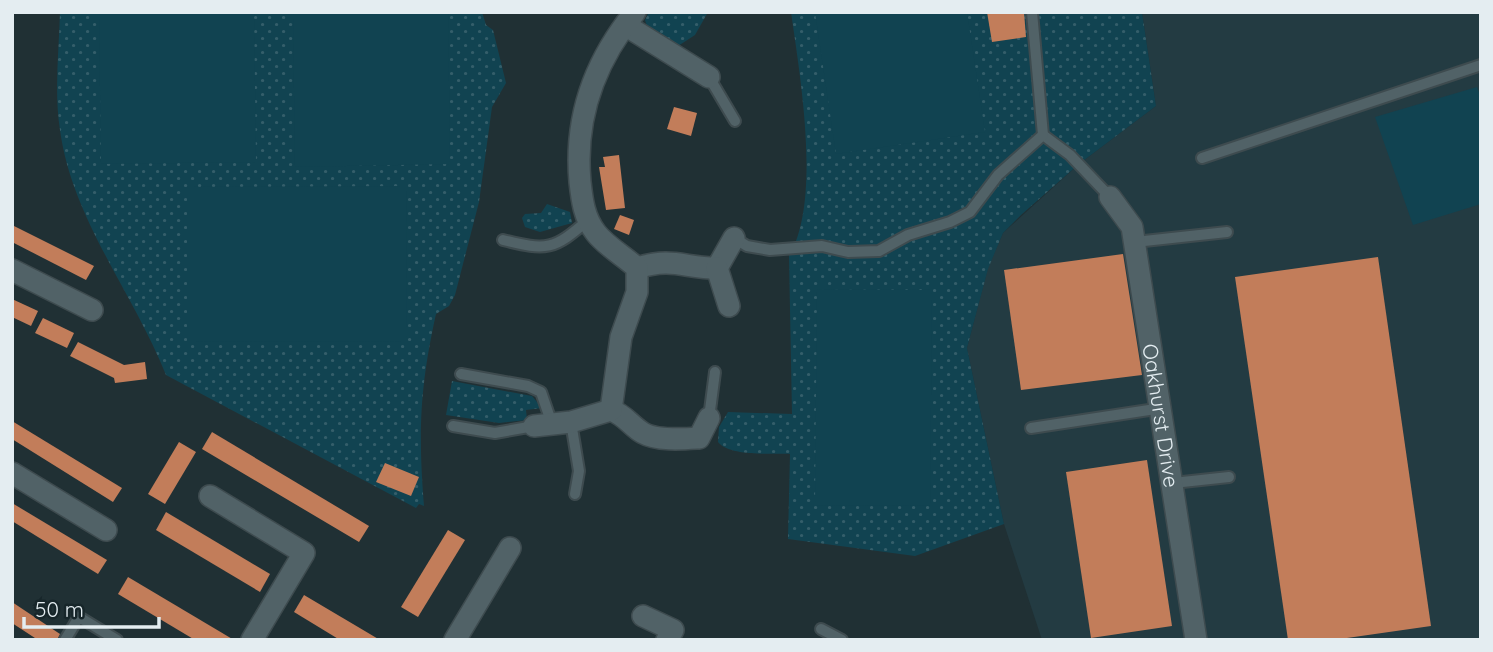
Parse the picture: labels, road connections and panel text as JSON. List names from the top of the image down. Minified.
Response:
{"streets":{"street":["Oakhurst Drive"]},"scale_bar":"50 m"}
